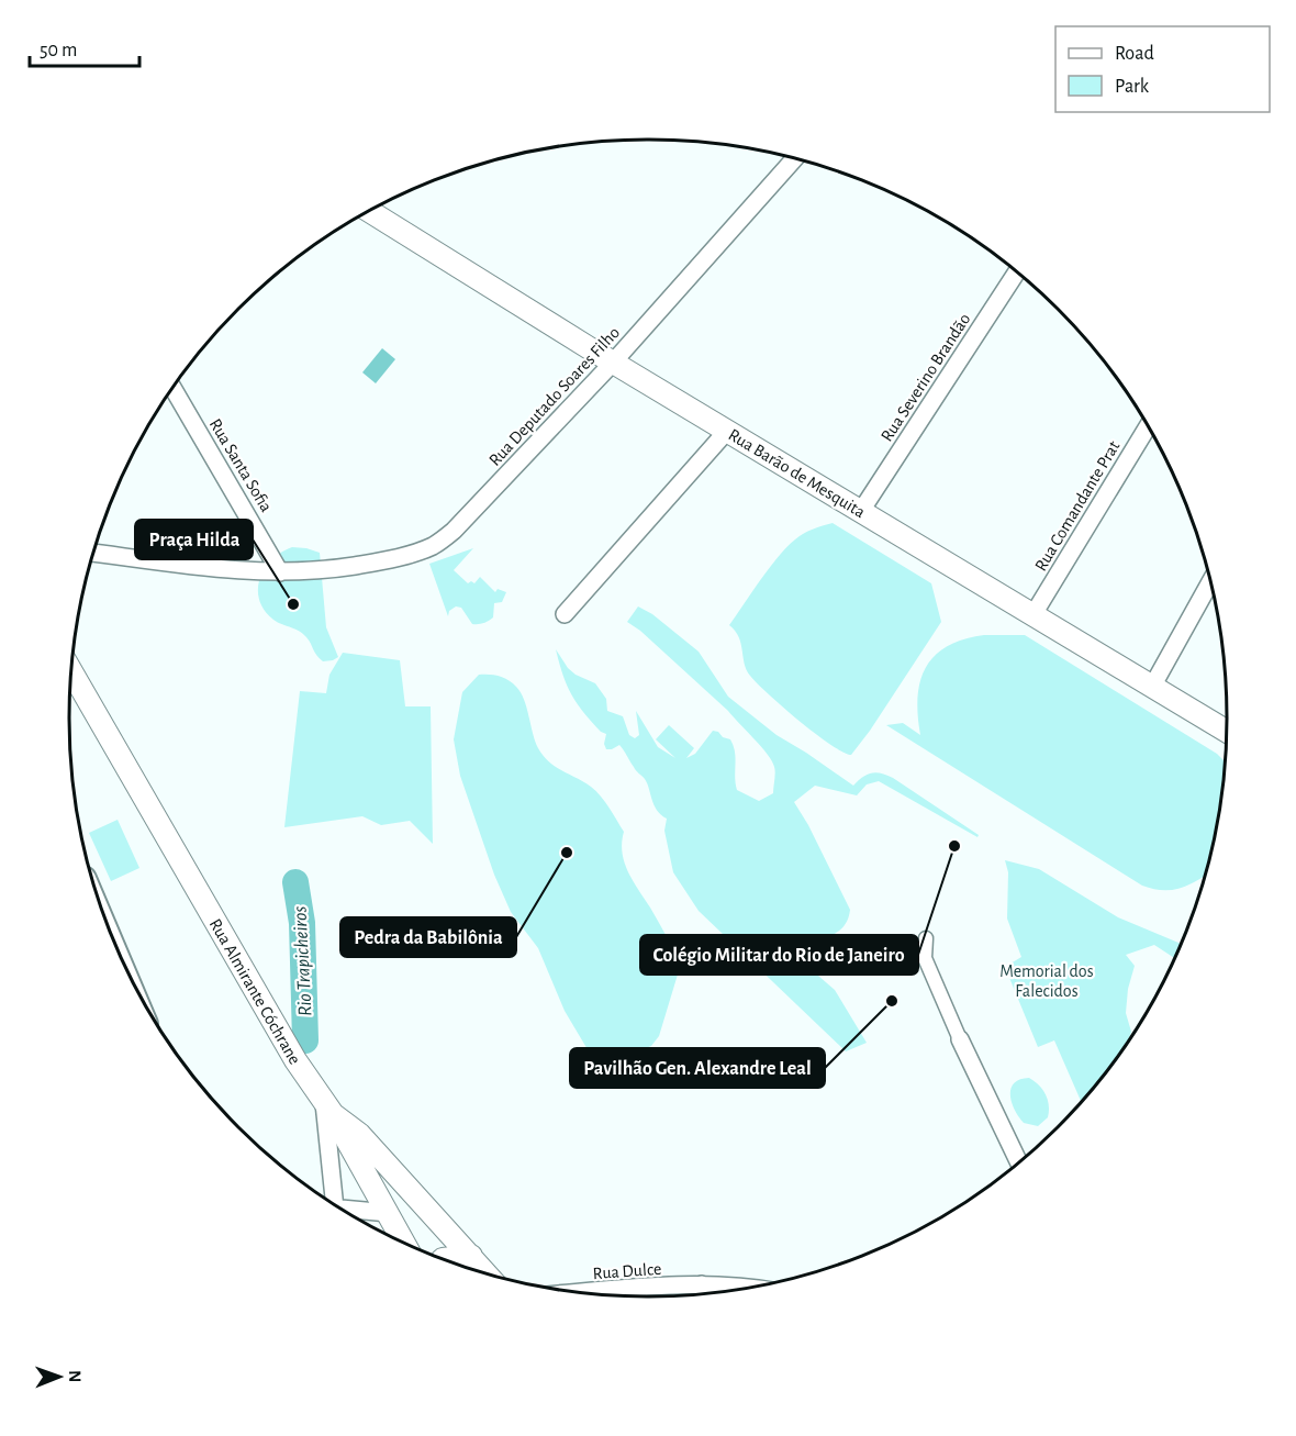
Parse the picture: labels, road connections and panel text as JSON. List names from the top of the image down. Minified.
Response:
{"streets":{"street":["Rua Severino Brandão","Rua Deputado Soares Filho","Rua Santa Sofia","Rua Barão de Mesquita","Rua Comandante Prat","Rua Almirante Cóchrane","Rua Dulce"]},"crossings":[["Rua Severino Brandão","Rua Barão de Mesquita"],["Rua Deputado Soares Filho","Rua Santa Sofia"],["Rua Deputado Soares Filho","Rua Barão de Mesquita"],["Rua Barão de Mesquita","Rua Comandante Prat"]],"water":["Rio Trapicheiros"],"parks":["Memorial dos Falecidos"],"places":["Praça Hilda","Colégio Militar do Rio de Janeiro","Pedra da Babilônia","Pavilhão Gen. Alexandre Leal"],"legend":["Road","Park"],"scale_bar":"50 m","north":"right"}
